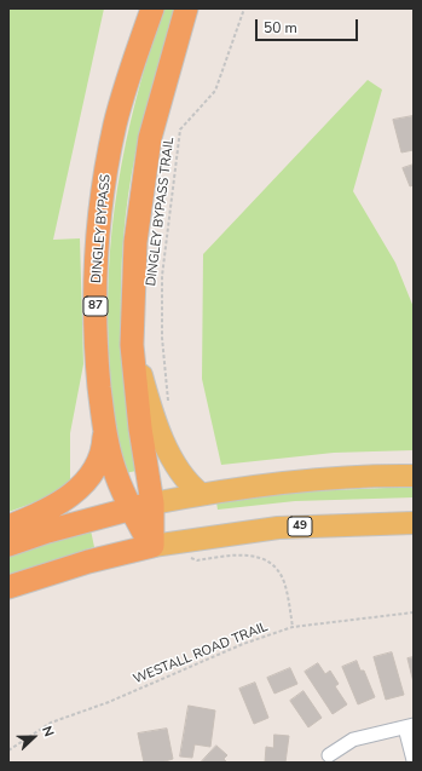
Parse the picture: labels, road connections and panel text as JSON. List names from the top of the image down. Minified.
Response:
{"streets":{"highway":["DINGLEY BYPASS","87","49"],"path":["DINGLEY BYPASS TRAIL","WESTALL ROAD TRAIL"]},"crossings":[["DINGLEY BYPASS","87"],["87","49"]],"scale_bar":"50 m","north":"right"}
